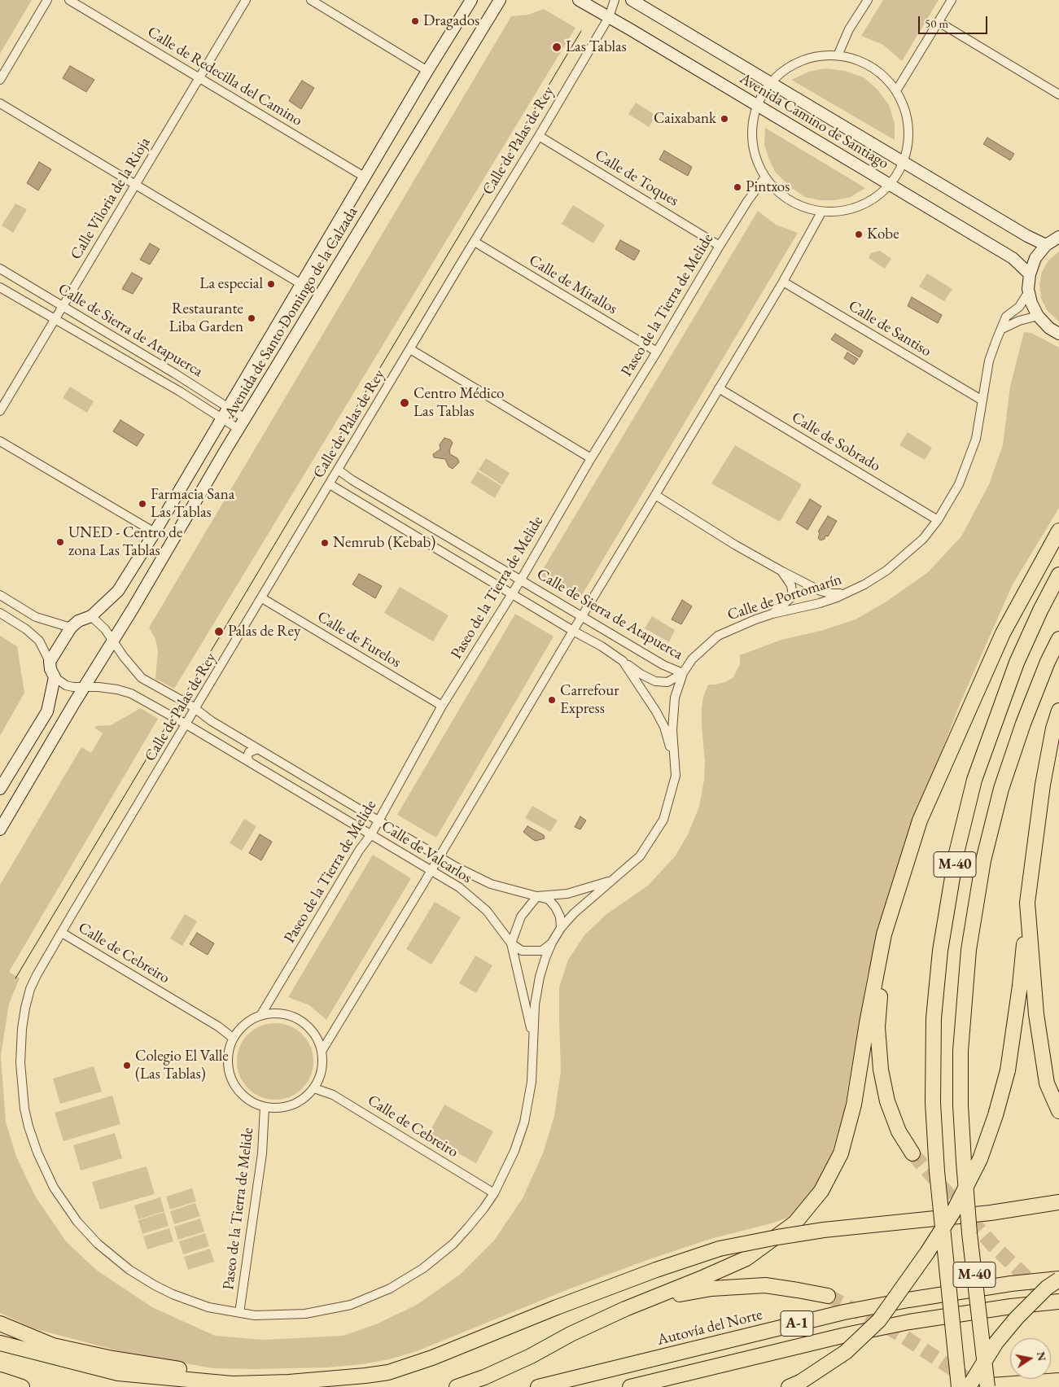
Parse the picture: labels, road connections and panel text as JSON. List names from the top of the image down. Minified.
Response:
{"streets":{"highway":["M-40","A-1","Autovía del Norte"],"street":["Calle de Redecilla del Camino","Avenida Camino de Santiago","Calle de Palas de Rey","Calle de Toques","Calle Viloria de la Rioja","Calle de Mirallos","Paseo de la Tierra de Melide","Avenida de Santo Domingo de la Calzada","Calle de Santiso","Calle de Sierra de Atapuerca","Calle de Sobrado","Calle de Portomarín","Calle de Furelos","Calle de Valcarlos","Calle de Cebreiro"]},"crossings":[["Calle de Redecilla del Camino","Calle Viloria de la Rioja"],["Calle de Redecilla del Camino","Avenida de Santo Domingo de la Calzada"],["Avenida Camino de Santiago","Calle de Palas de Rey"],["Calle de Palas de Rey","Calle de Toques"],["Calle de Palas de Rey","Calle de Mirallos"],["Calle de Palas de Rey","Paseo de la Tierra de Melide"],["Calle de Palas de Rey","Calle de Sierra de Atapuerca"],["Calle de Palas de Rey","Calle de Portomarín"],["Calle de Palas de Rey","Calle de Furelos"],["Calle de Palas de Rey","Calle de Valcarlos"],["Calle de Palas de Rey","Calle de Cebreiro"],["Calle de Toques","Paseo de la Tierra de Melide"],["Calle Viloria de la Rioja","Calle de Sierra de Atapuerca"],["Calle de Mirallos","Paseo de la Tierra de Melide"],["Paseo de la Tierra de Melide","Calle de Sierra de Atapuerca"],["Paseo de la Tierra de Melide","Calle de Portomarín"],["Paseo de la Tierra de Melide","Calle de Furelos"],["Paseo de la Tierra de Melide","Calle de Valcarlos"],["Paseo de la Tierra de Melide","Calle de Cebreiro"],["Avenida de Santo Domingo de la Calzada","Calle de Sierra de Atapuerca"],["Avenida de Santo Domingo de la Calzada","Calle de Valcarlos"],["Calle de Santiso","Calle de Portomarín"],["Calle de Sierra de Atapuerca","Calle de Portomarín"],["Calle de Sobrado","Calle de Portomarín"],["Calle de Portomarín","Calle de Valcarlos"],["Calle de Portomarín","Calle de Cebreiro"]],"places":["Dragados","Las Tablas","Caixabank","Pintxos","Kobe","La especial","Restaurante Liba Garden","Centro Médico Las Tablas","Farmacia Sana Las Tablas","UNED - Centro de zona Las Tablas","Nemrub (Kebab)","Palas de Rey","Carrefour Express","Colegio El Valle (Las Tablas)"],"scale_bar":"50 m","north":"right"}
